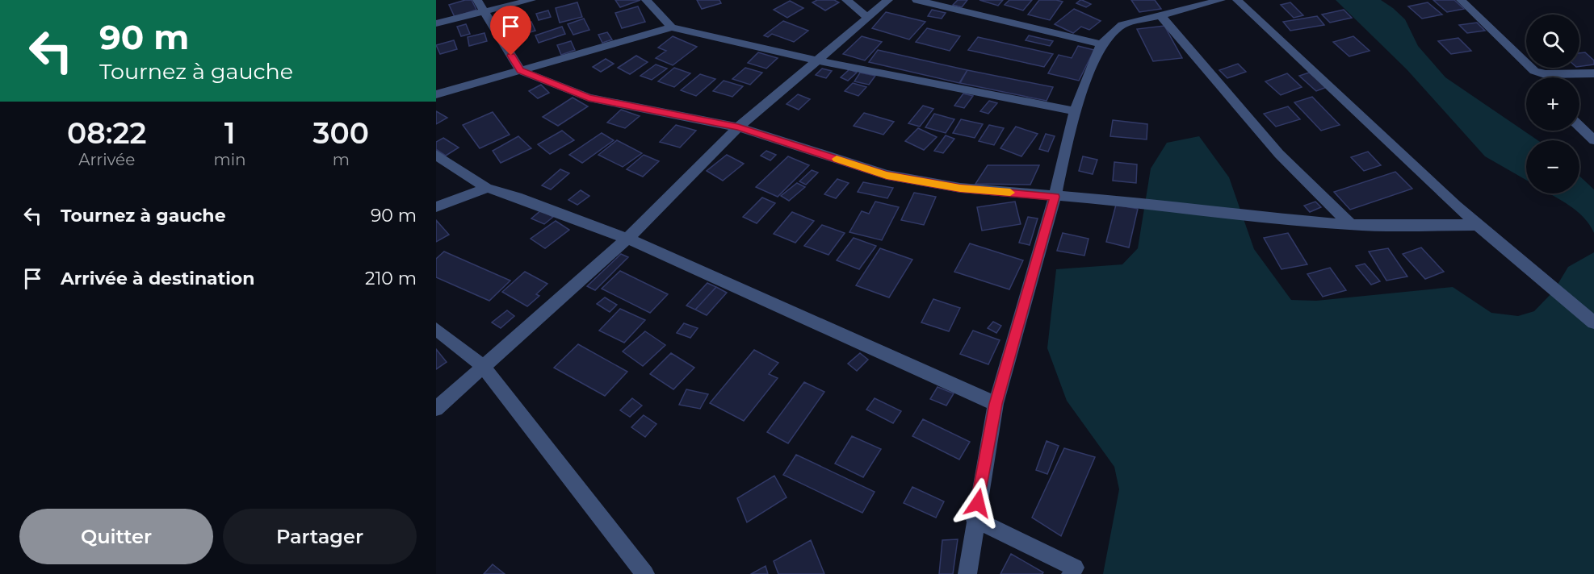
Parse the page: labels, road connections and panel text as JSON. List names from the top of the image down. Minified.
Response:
{"page":{"turn":["90 m","Tournez à gauche"],"map_buttons":["+","−"],"eta":["08:22","Arrivée","1","min","300","m"],"list":[{"name":"Tournez à gauche","value":"90 m"},{"name":"Arrivée à destination","value":"210 m"}],"buttons":["Quitter","Partager"]}}
